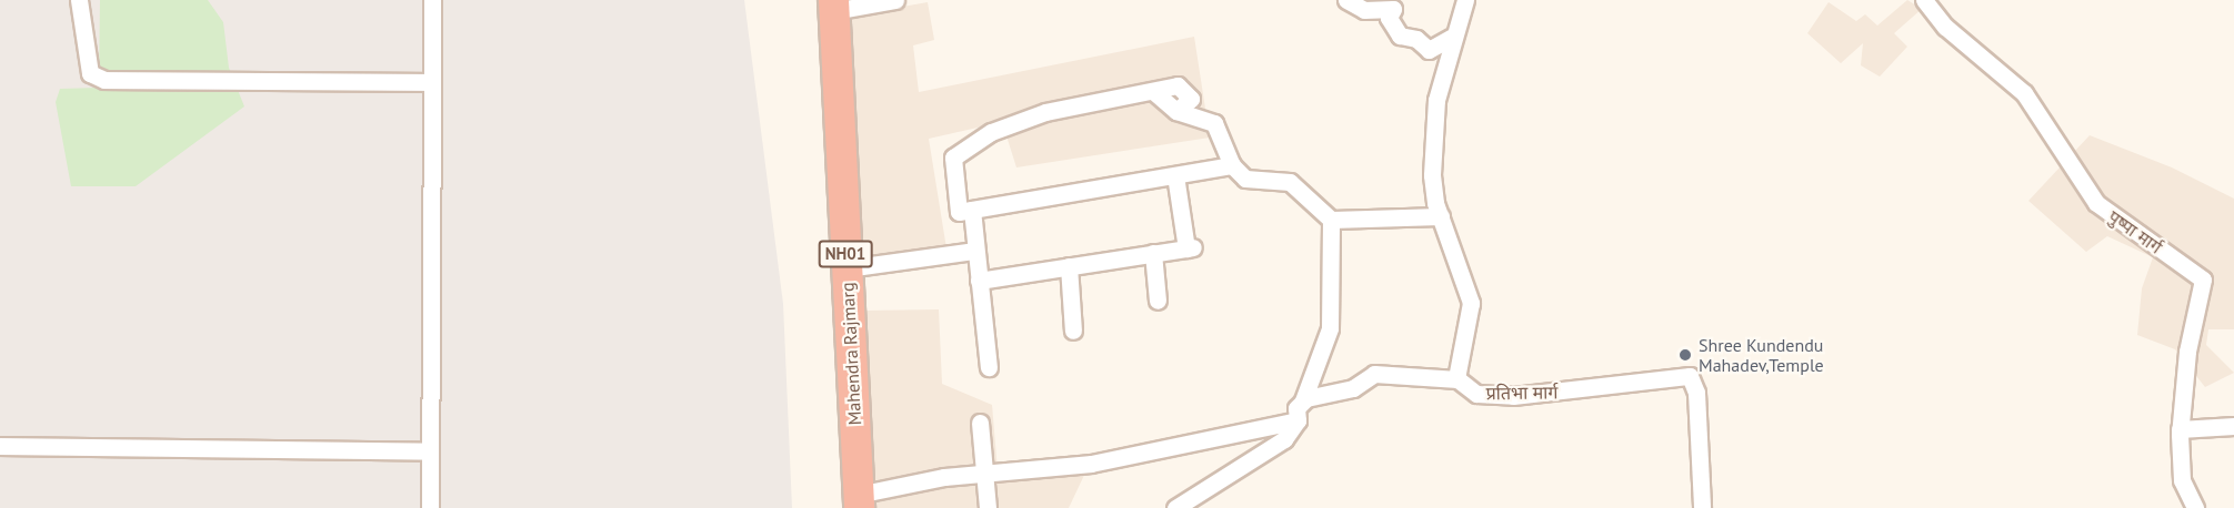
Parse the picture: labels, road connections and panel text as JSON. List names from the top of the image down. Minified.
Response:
{"streets":{"highway":["NH01","Mahendra Rajmarg"],"street":["पुष्पा मार्ग","प्रतिभा मार्ग"]},"places":["Shree Kundendu Mahadev,Temple"]}
